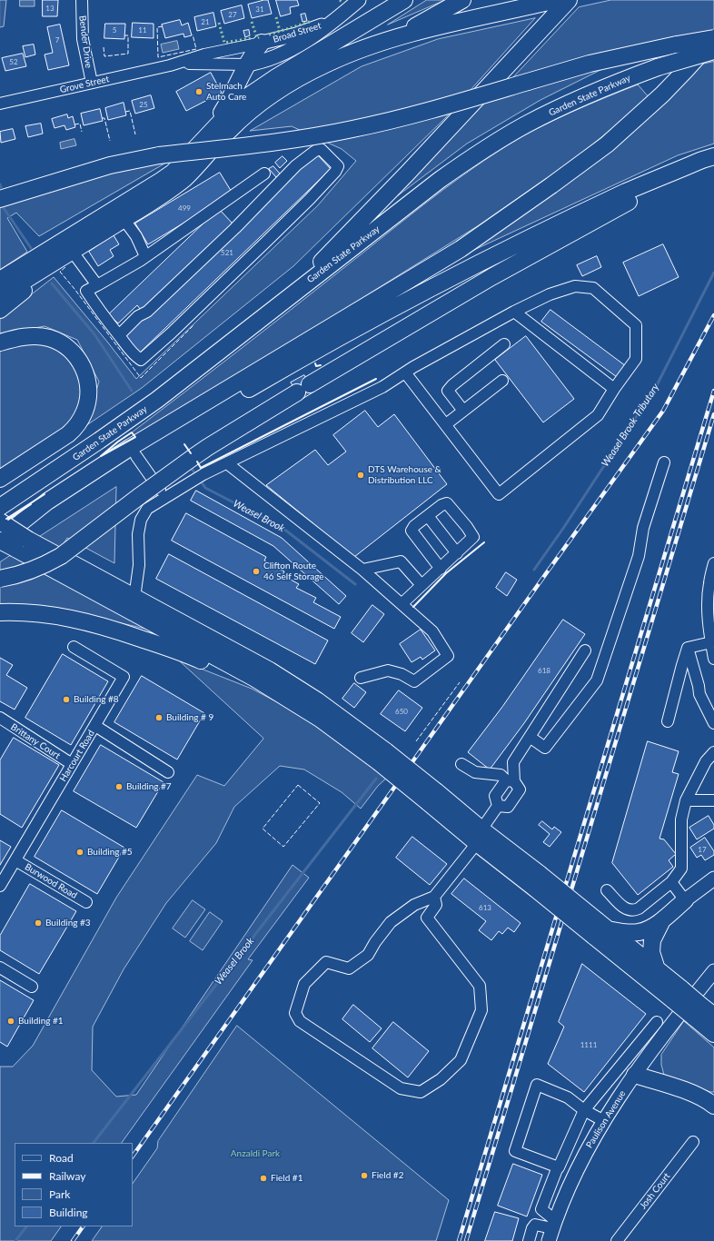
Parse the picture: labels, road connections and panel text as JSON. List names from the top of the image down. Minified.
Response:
{"streets":{"highway":["Garden State Parkway"],"main road":["Broad Street","Paulison Avenue"],"street":["Bender Drive","Grove Street","Brittany Court","Harcourt Road","Burwood Road","Josh Court"]},"crossings":[["Broad Street","Grove Street"],["Bender Drive","Grove Street"],["Brittany Court","Harcourt Road"],["Harcourt Road","Burwood Road"]],"water":["Weasel Brook Tributary","Weasel Brook"],"parks":["Anzaldi Park"],"places":["Stelmach Auto Care","DTS Warehouse & Distribution LLC","Clifton Route 46 Self Storage","Building #8","Building # 9","Building #7","Building #5","Building #3","Building #1","Field #2","Field #1"],"house_numbers":["13","31","27","21","5","11","7","52","25","499","521","618","650","17","613","1111"],"legend":["Road","Railway","Park","Building"]}
